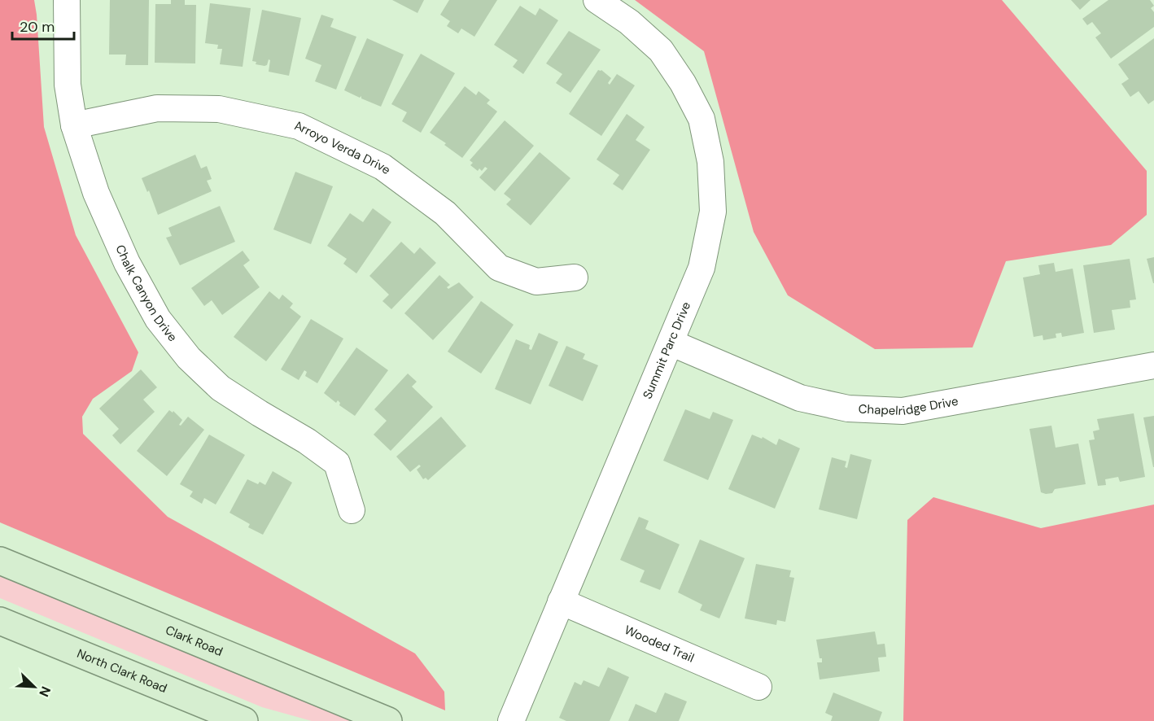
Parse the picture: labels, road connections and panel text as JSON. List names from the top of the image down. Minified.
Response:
{"streets":{"main road":["Clark Road","North Clark Road"],"street":["Arroyo Verda Drive","Chalk Canyon Drive","Summit Parc Drive","Chapelridge Drive","Wooded Trail"]},"crossings":[["Arroyo Verda Drive","Chalk Canyon Drive"],["Summit Parc Drive","Chapelridge Drive"],["Summit Parc Drive","Wooded Trail"]],"scale_bar":"20 m","north":"bottom right"}
